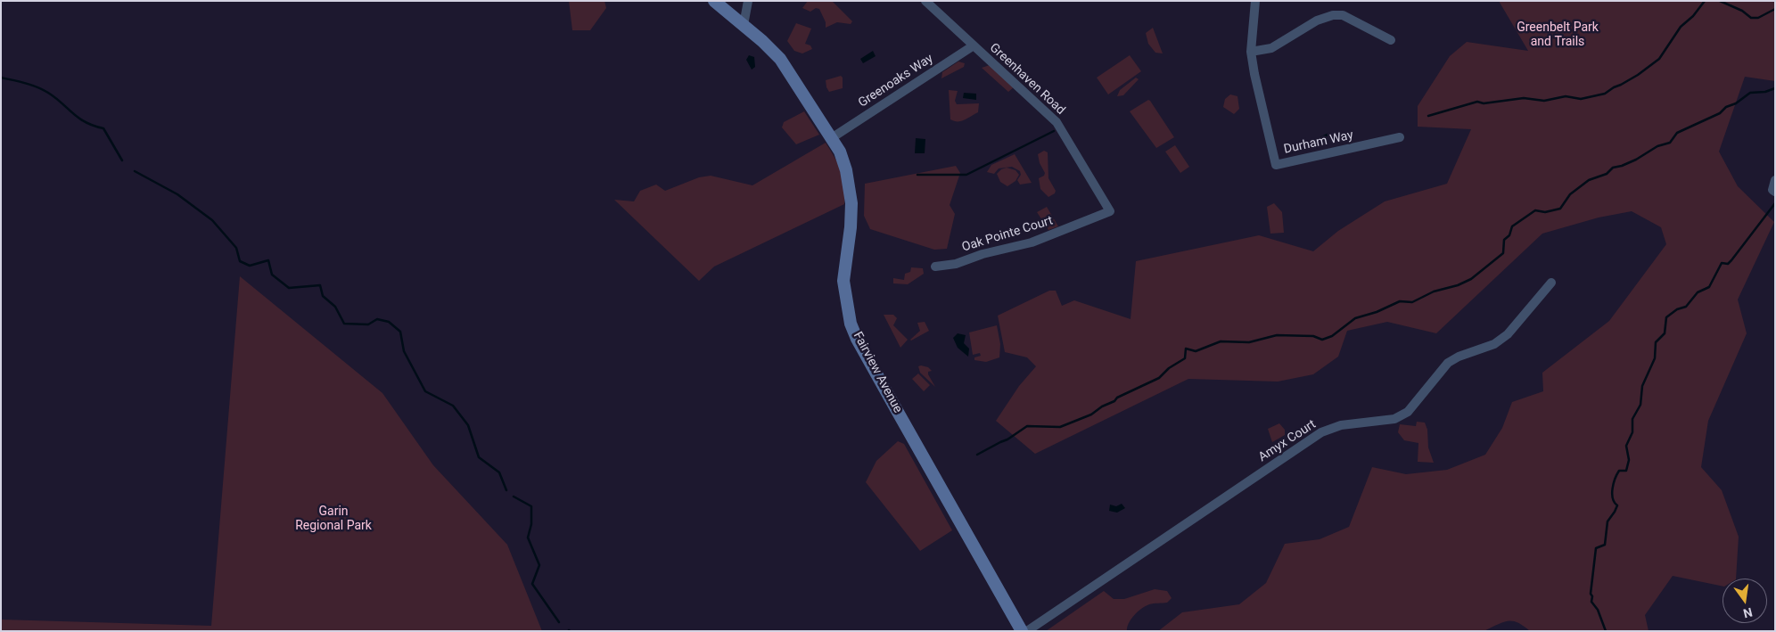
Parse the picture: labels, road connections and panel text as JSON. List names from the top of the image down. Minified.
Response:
{"streets":{"main road":["Fairview Avenue"],"street":["Greenhaven Road","Greenoaks Way","Durham Way","Oak Pointe Court","Amyx Court"]},"crossings":[["Greenhaven Road","Greenoaks Way"],["Greenhaven Road","Oak Pointe Court"],["Greenoaks Way","Fairview Avenue"]],"parks":["Greenbelt Park and Trails","Garin Regional Park"],"north":"bottom"}
